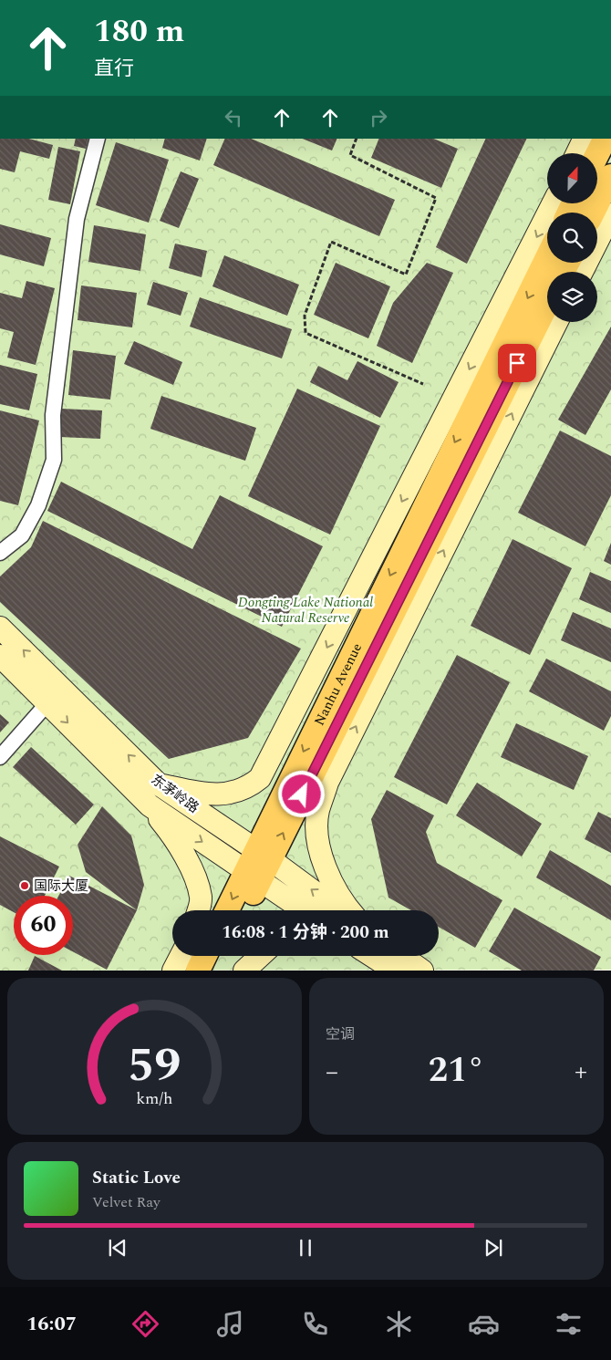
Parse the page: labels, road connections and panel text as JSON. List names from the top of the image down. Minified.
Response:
{"streets":{"main road":["Nanhu Avenue"],"street":["东茅岭路"]},"crossings":[["Nanhu Avenue","东茅岭路"]],"parks":["Dongting Lake National Natural Reserve"],"places":["国际大厦"],"north":"top","page":{"turn":["180 m","直行"],"limit":"60","trip":"16:08 · 1 分钟 · 200 m","tile":"空调","heat":["−","21°","+"],"song":["Static Love","Velvet Ray"],"tabs":"16:07","gauge":["59","km/h"]}}
